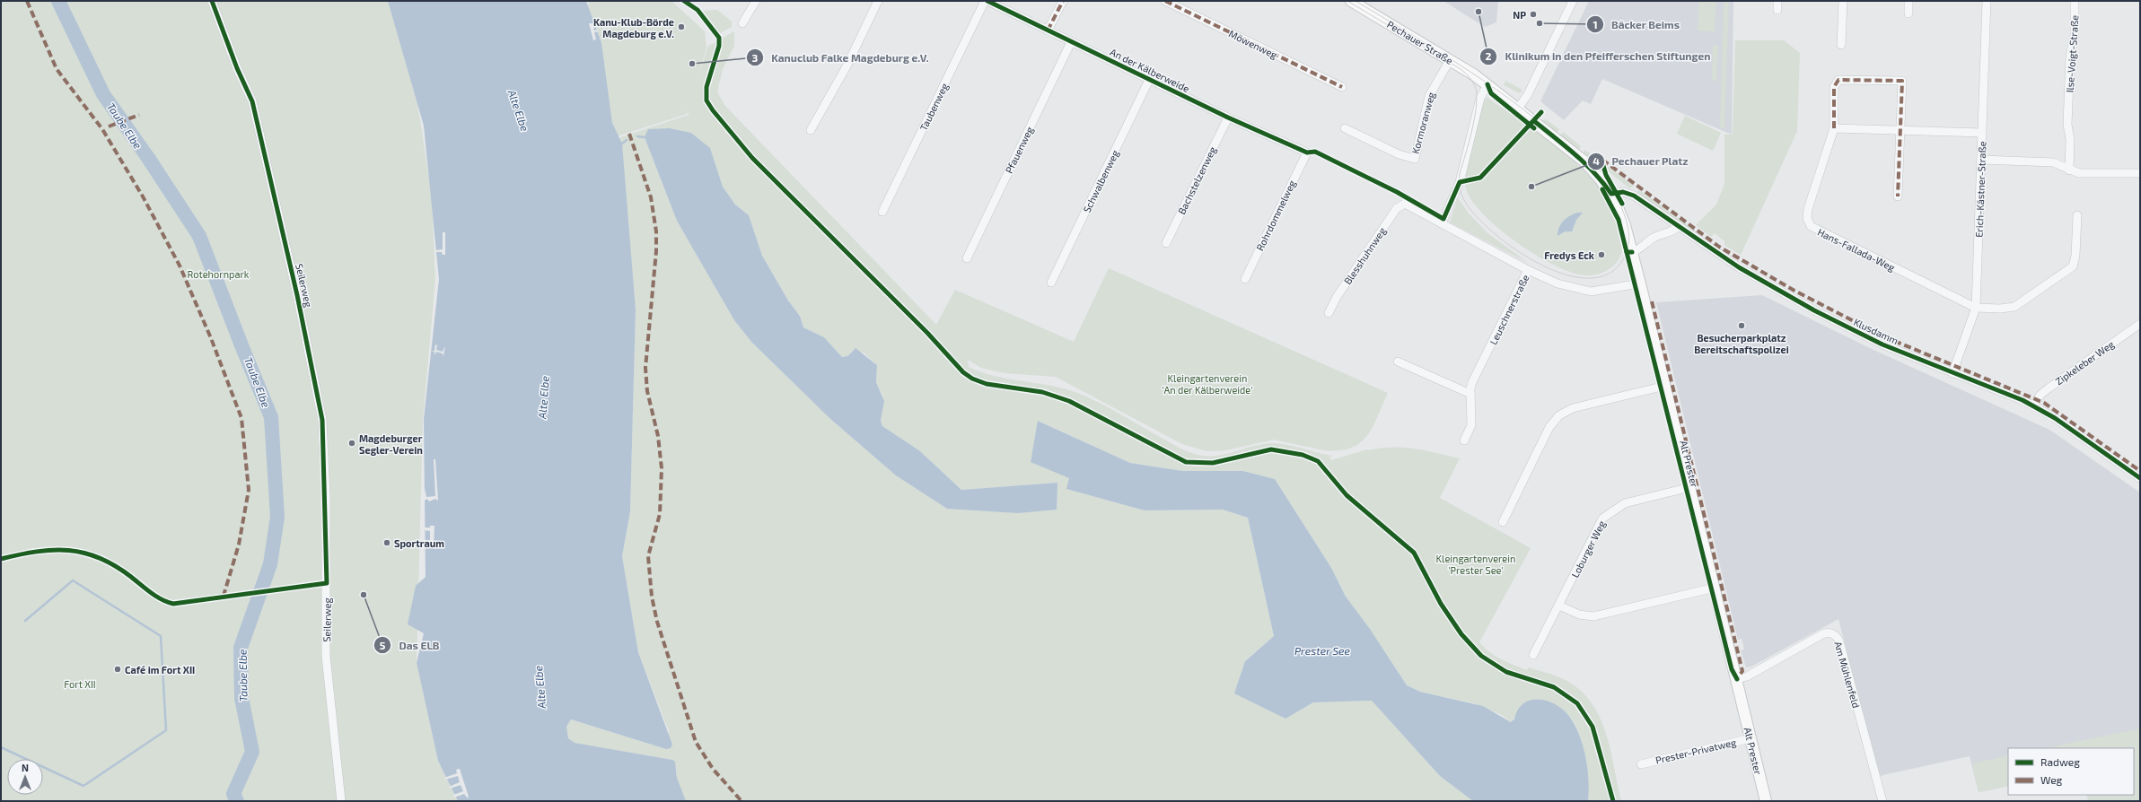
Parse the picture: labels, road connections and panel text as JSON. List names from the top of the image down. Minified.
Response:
{"streets":{"main road":["Pechauer Straße","Alt Prester"],"street":["Möwenweg","Ilse-Voigt-Straße","An der Kälberweide","Taubenweg","Kormoranweg","Pfauenweg","Bachstelzenweg","Schwalbenweg","Erich-Kästner-Straße","Rohrdommelweg","Hans-Fallada-Weg","Blesshuhnweg","Seilerweg","Leuschnerstraße","Klusdamm","Zipkeleber Weg","Loburger Weg","Am Mühlenfeld","Prester-Privatweg"]},"crossings":[["Pechauer Straße","Kormoranweg"],["Pechauer Straße","Klusdamm"],["An der Kälberweide","Taubenweg"],["An der Kälberweide","Pfauenweg"],["An der Kälberweide","Bachstelzenweg"],["An der Kälberweide","Schwalbenweg"],["An der Kälberweide","Rohrdommelweg"],["Erich-Kästner-Straße","Hans-Fallada-Weg"],["Erich-Kästner-Straße","Klusdamm"],["Blesshuhnweg","Leuschnerstraße"],["Klusdamm","Zipkeleber Weg"],["Alt Prester","Loburger Weg"],["Alt Prester","Am Mühlenfeld"],["Alt Prester","Prester-Privatweg"]],"water":["Alte Elbe","Taube Elbe","Prester See"],"parks":["Rotehornpark","Kleingartenverein 'An der Kälberweide'","Kleingartenverein 'Prester See'","Fort XII"],"places":["Klinikum in den Pfeifferschen Stiftungen","NP","Bäcker Beims","Kanu-Klub-Börde Magdeburg e.V.","Kanuclub Falke Magdeburg e.V.","Pechauer Platz","Fredys Eck","Besucherparkplatz Bereitschaftspolizei","Magdeburger Segler-Verein","Sportraum","Das ELB","Café im Fort XII"],"legend":["Radweg","Weg"],"north":"top"}
